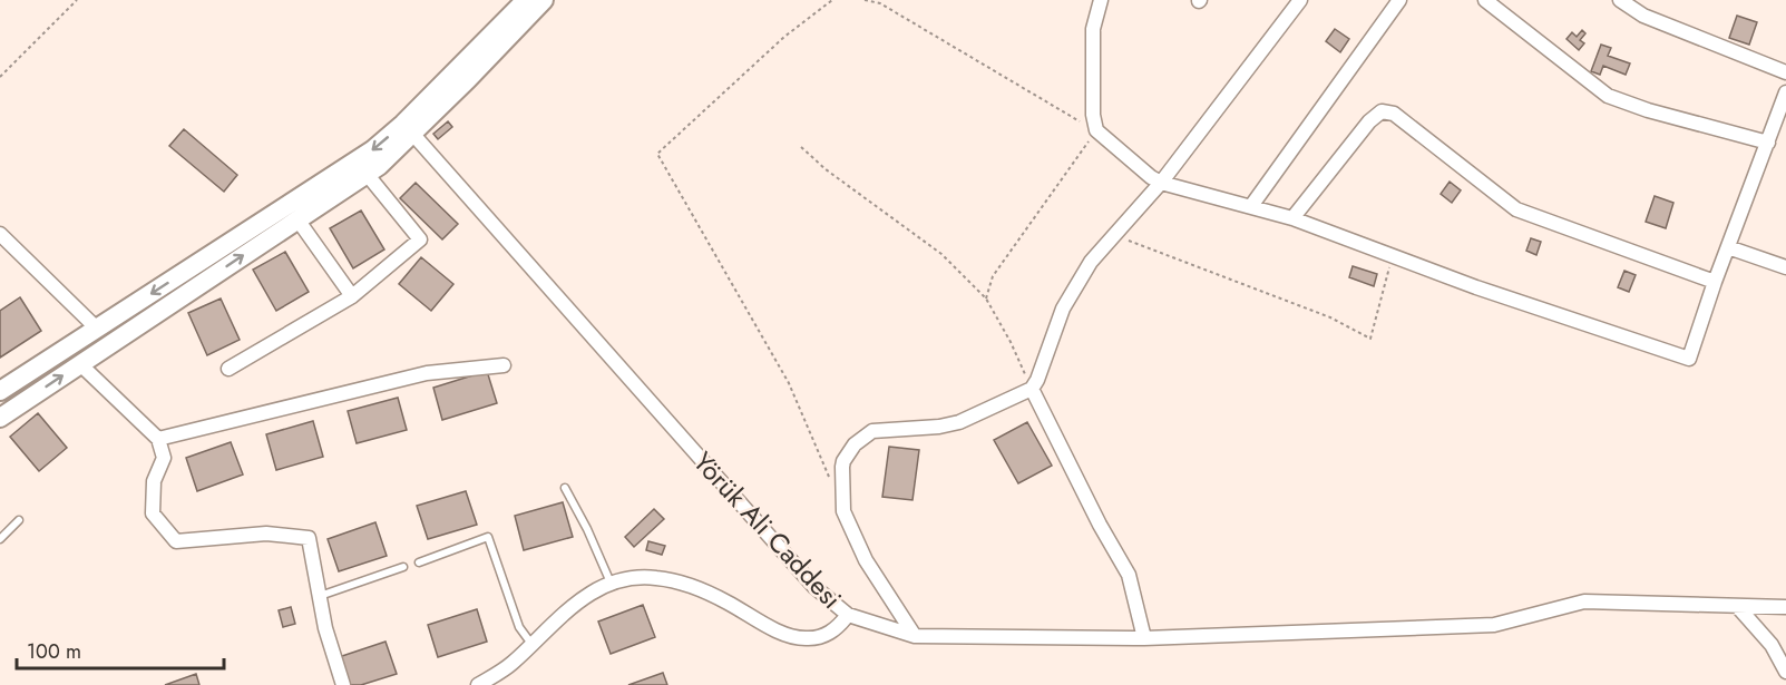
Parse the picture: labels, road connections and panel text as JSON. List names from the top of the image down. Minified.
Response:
{"streets":{"street":["Yörük Ali Caddesi"]},"scale_bar":"100 m"}
